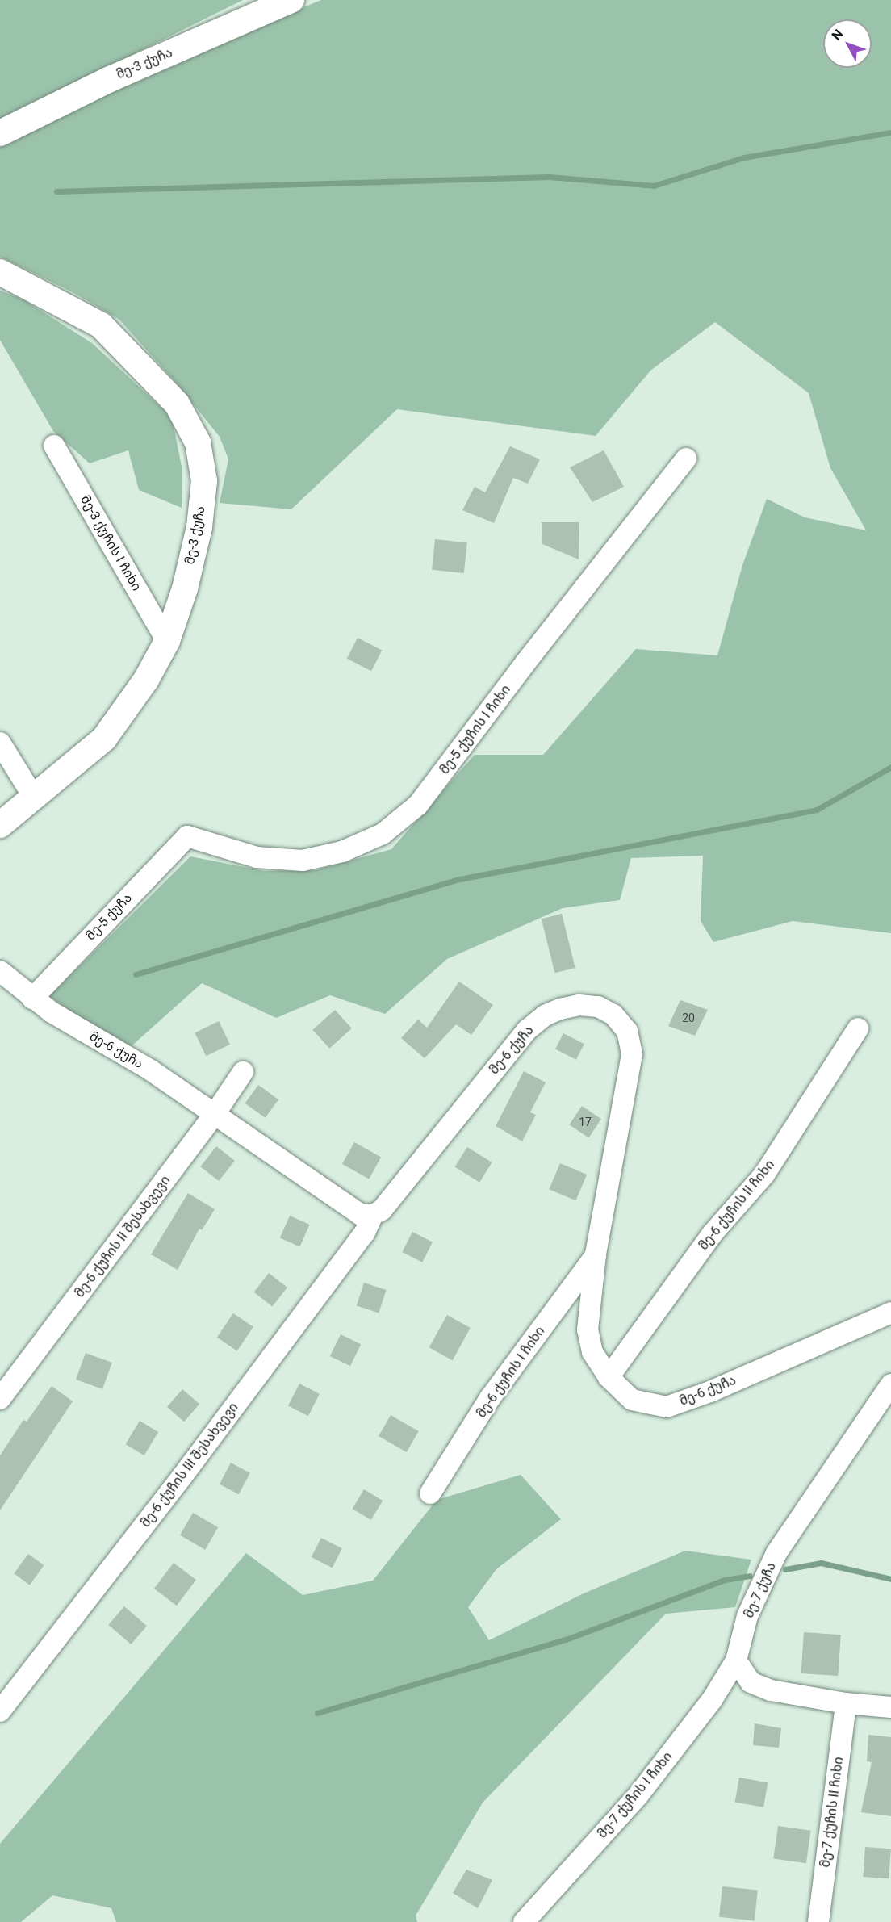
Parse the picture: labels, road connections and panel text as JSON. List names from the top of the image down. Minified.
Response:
{"streets":{"street":["მე-3 ქუჩა","მე-3 ქუჩის I ჩიხი","მე-5 ქუჩის I ჩიხი","მე-5 ქუჩა","მე-6 ქუჩა","მე-6 ქუჩის II ჩიხი","მე-6 ქუჩის II შესახვევი","მე-6 ქუჩის I ჩიხი","მე-6 ქუჩის III შესახვევი","მე-7 ქუჩა","მე-7 ქუჩის I ჩიხი","მე-7 ქუჩის II ჩიხი"]},"crossings":[["მე-3 ქუჩა","მე-3 ქუჩის I ჩიხი"],["მე-5 ქუჩის I ჩიხი","მე-5 ქუჩა"],["მე-5 ქუჩა","მე-6 ქუჩა"],["მე-6 ქუჩა","მე-6 ქუჩის II ჩიხი"],["მე-6 ქუჩა","მე-6 ქუჩის II შესახვევი"],["მე-6 ქუჩა","მე-6 ქუჩის I ჩიხი"],["მე-6 ქუჩა","მე-6 ქუჩის III შესახვევი"],["მე-7 ქუჩა","მე-7 ქუჩის I ჩიხი"]],"house_numbers":["20","17"],"north":"top left"}
